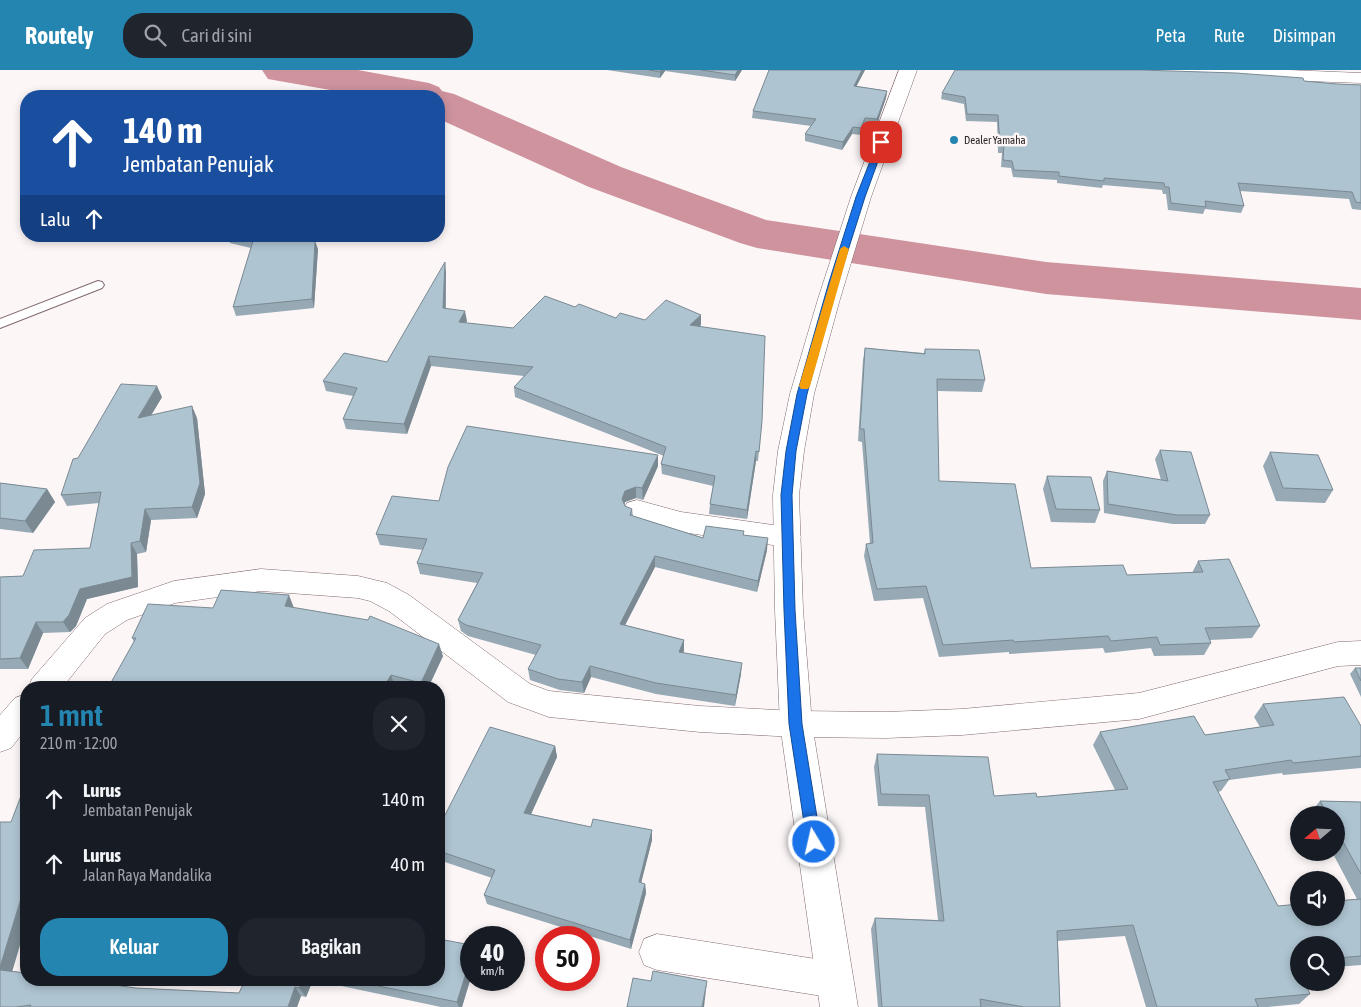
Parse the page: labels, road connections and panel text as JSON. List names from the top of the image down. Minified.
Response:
{"places":["Dealer Yamaha"],"north":"left","page":{"header":"Routely","search":"Cari di sini","nav":["Peta","Rute","Disimpan"],"turn":["140 m","Jembatan Penujak"],"then":"Lalu","heading":["1 mnt","210 m · 12:00"],"list":[{"name":"Lurus","note":"Jembatan Penujak","value":"140 m"},{"name":"Lurus","note":"Jalan Raya Mandalika","value":"40 m"}],"buttons":["Keluar","Bagikan"],"speed":"40 km/h","limit":"50"}}
